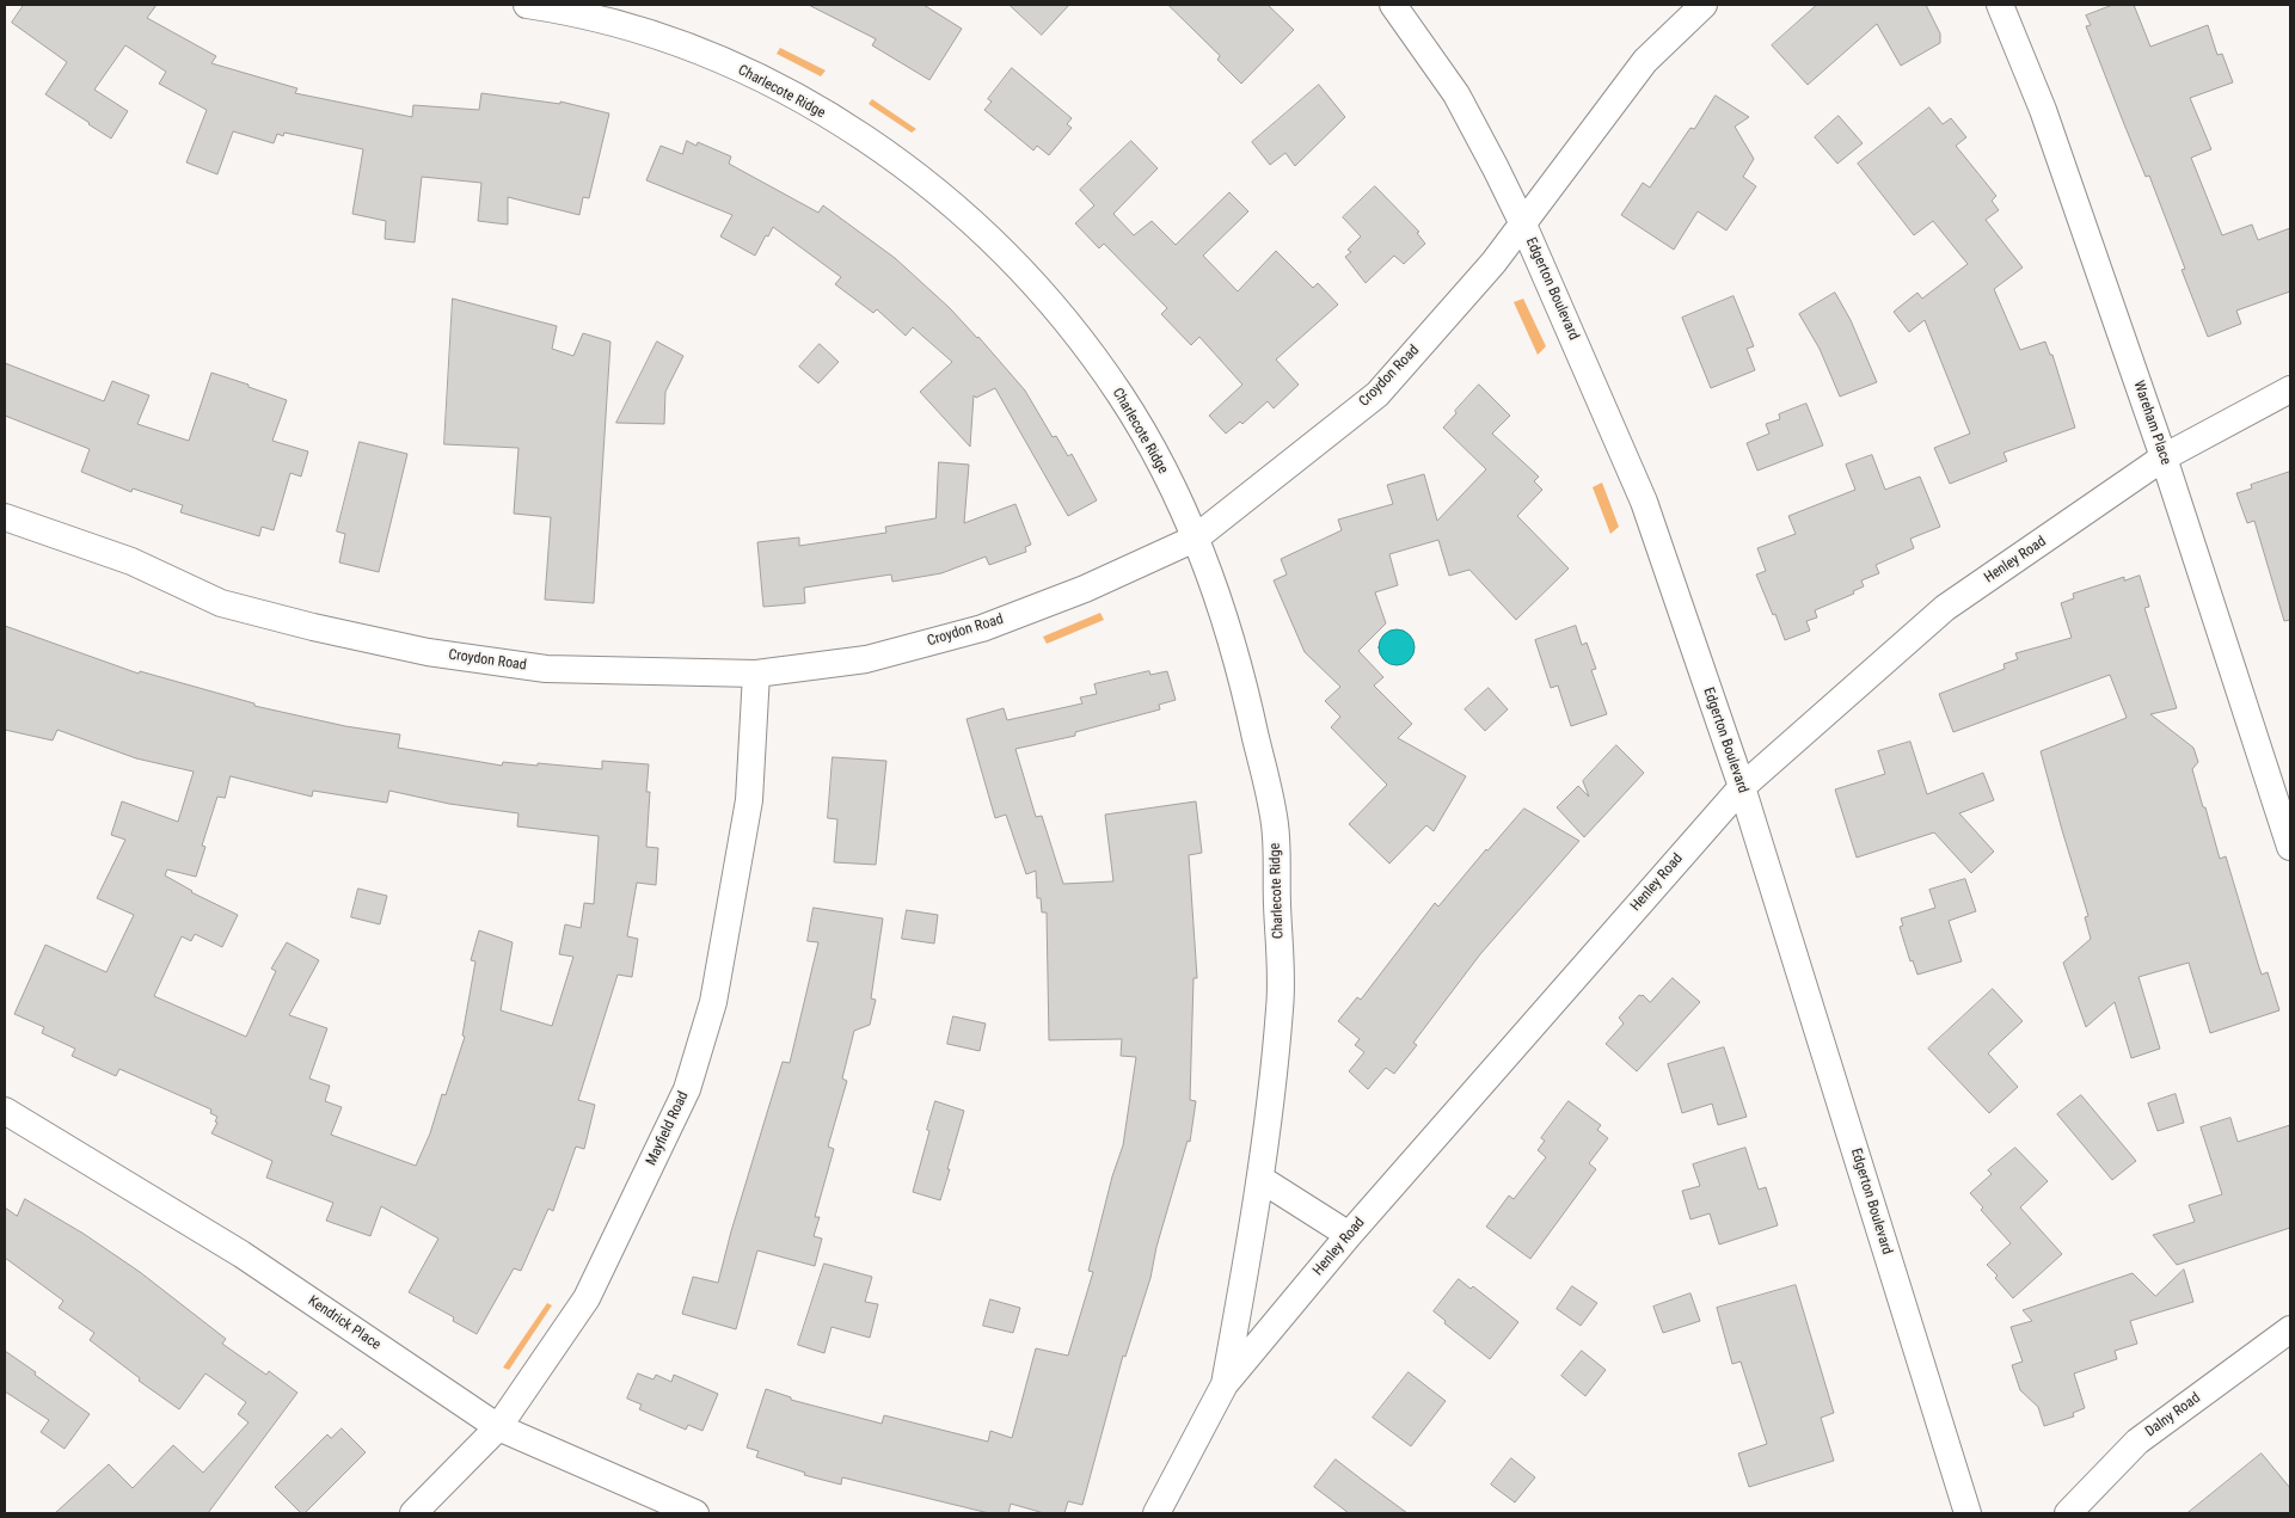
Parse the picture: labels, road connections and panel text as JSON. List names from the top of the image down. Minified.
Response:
{"streets":{"street":["Charlecote Ridge","Edgerton Boulevard","Croydon Road","Wareham Place","Henley Road","Mayfield Road","Kendrick Place","Dalny Road"]},"crossings":[["Charlecote Ridge","Croydon Road"],["Charlecote Ridge","Henley Road"],["Edgerton Boulevard","Croydon Road"],["Edgerton Boulevard","Henley Road"],["Croydon Road","Mayfield Road"],["Wareham Place","Henley Road"],["Mayfield Road","Kendrick Place"]]}
